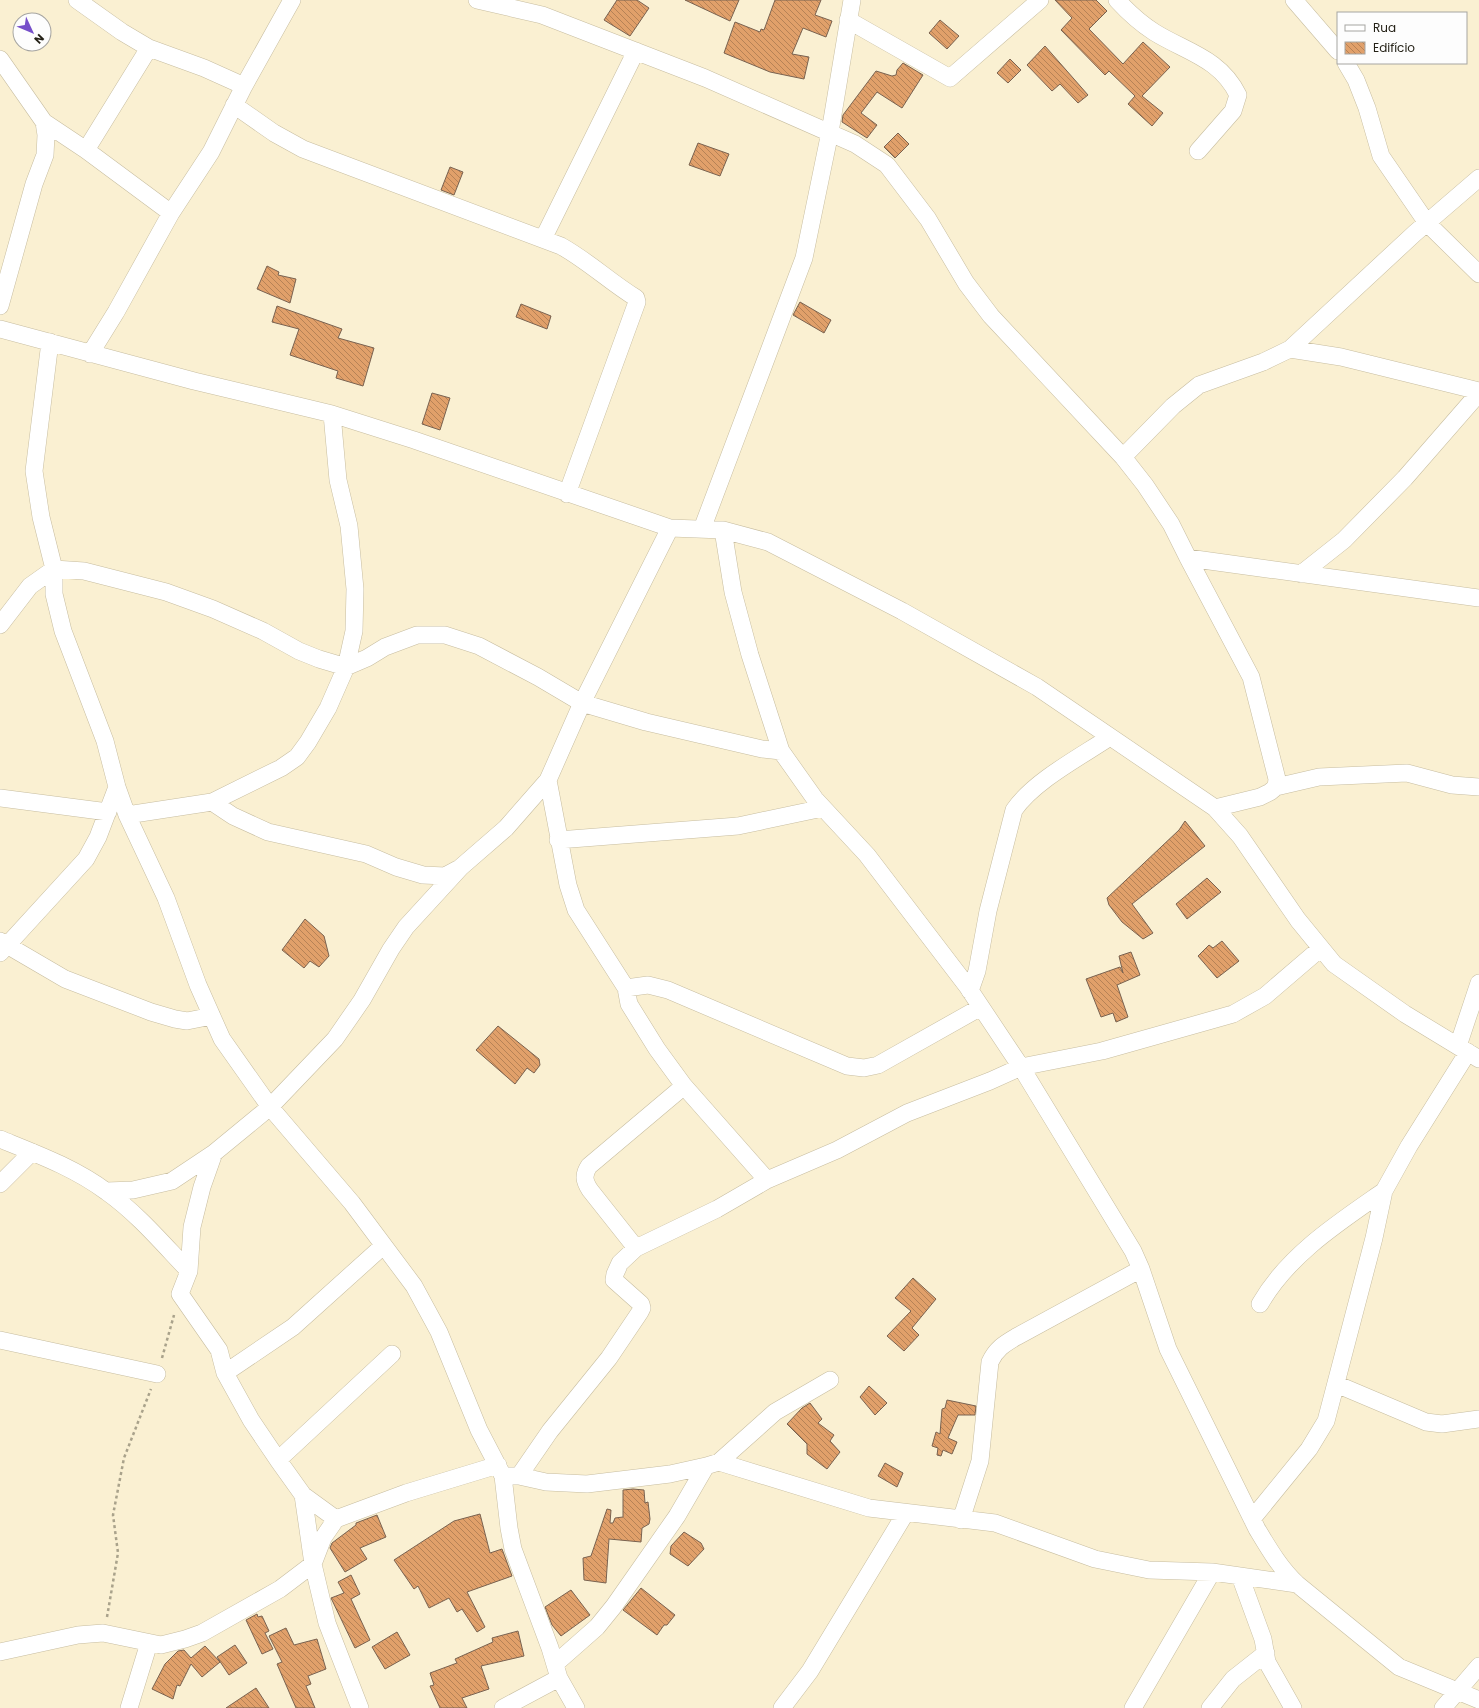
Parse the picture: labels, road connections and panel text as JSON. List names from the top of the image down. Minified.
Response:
{"legend":["Rua","Edifício"],"north":"bottom right"}
